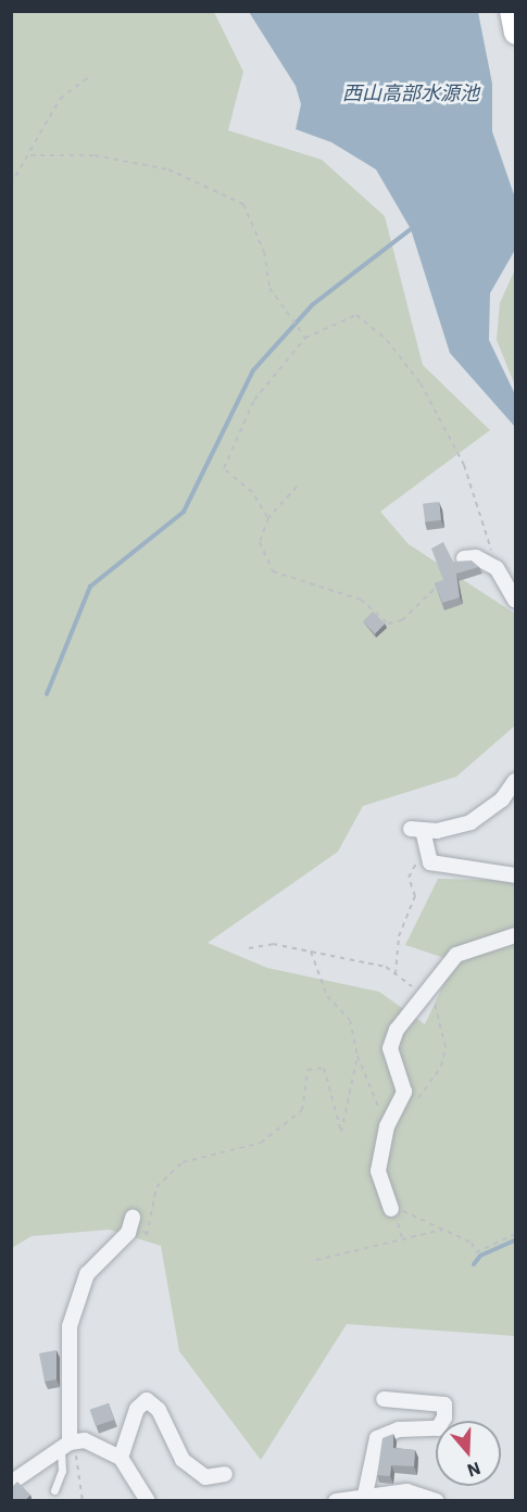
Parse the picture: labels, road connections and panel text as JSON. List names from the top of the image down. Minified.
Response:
{"water":["西山高部水源池"],"north":"bottom"}
